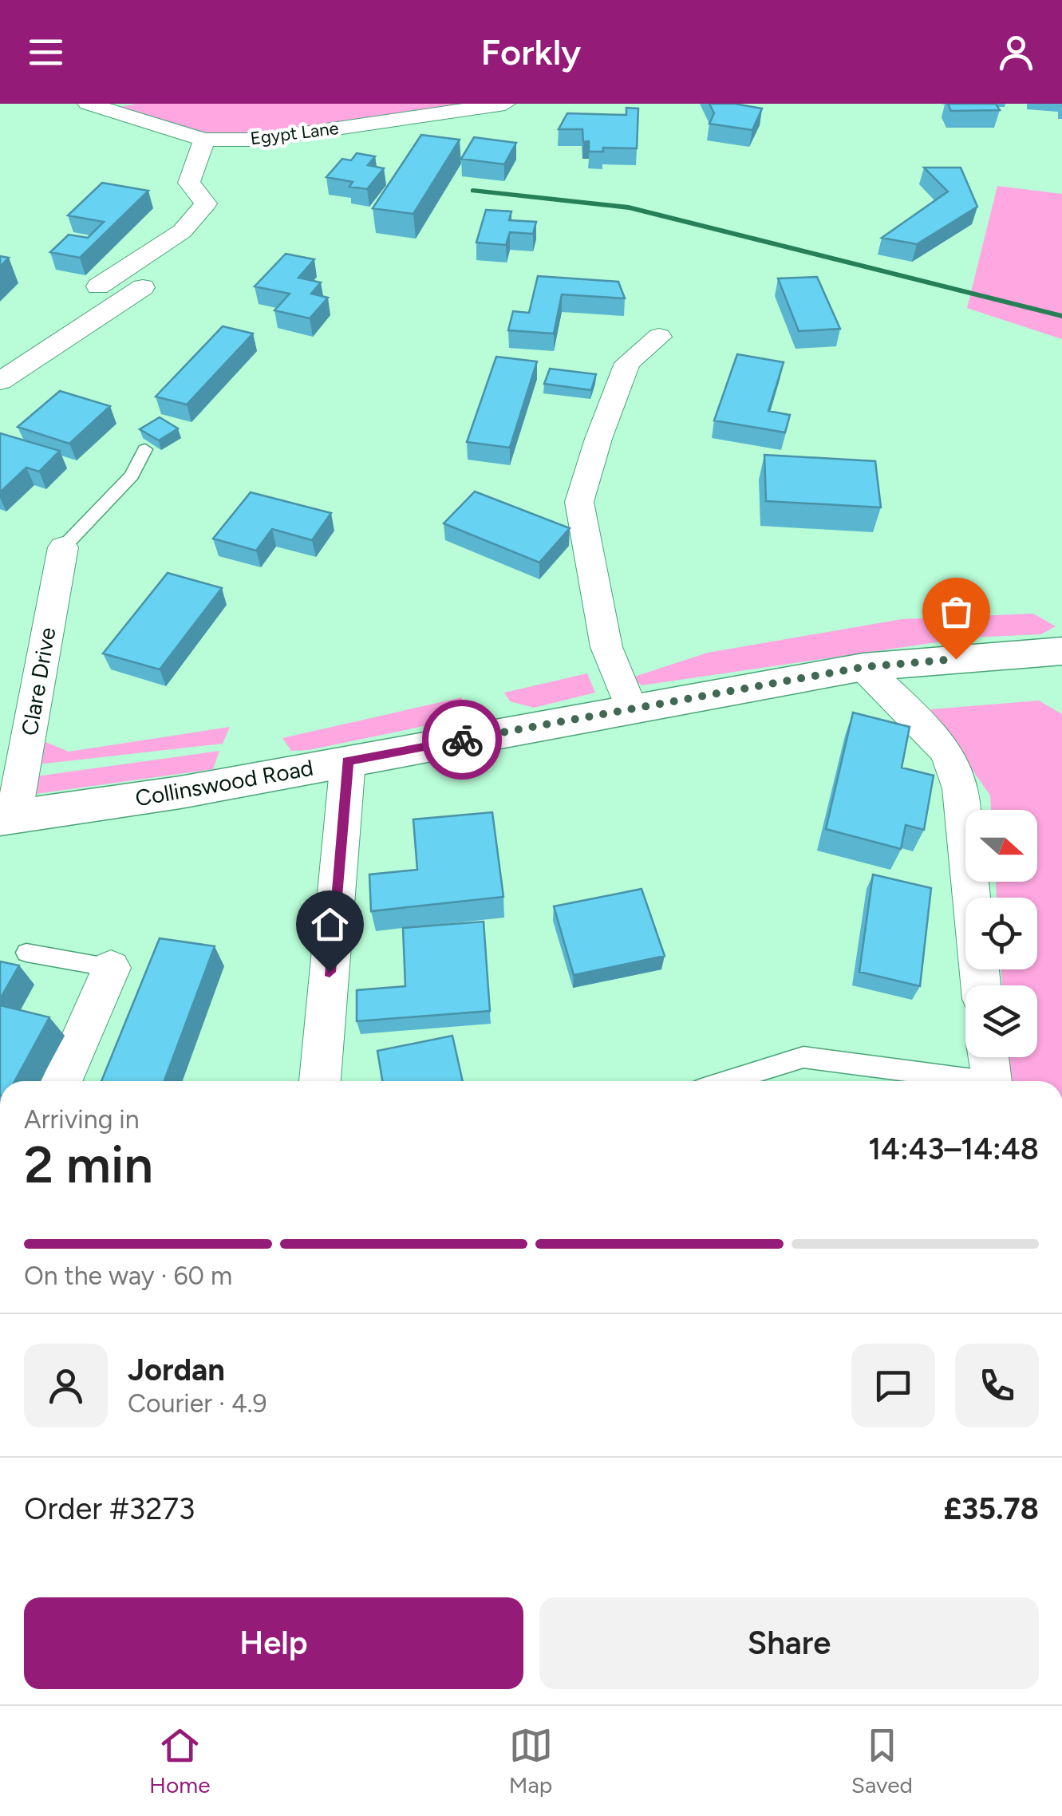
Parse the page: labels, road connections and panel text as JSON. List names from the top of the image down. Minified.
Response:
{"streets":{"main road":["Collinswood Road"],"street":["Egypt Lane","Clare Drive"]},"crossings":[["Clare Drive","Collinswood Road"]],"north":"right","page":{"header":"Forkly","heading":["2 min","Arriving in","14:43–14:48"],"panel":["Jordan","Courier · 4.9","Order #3273","£35.78"],"bar":"On the way · 60 m","buttons":["Help","Share"],"tabs":["Home","Map","Saved"]}}
